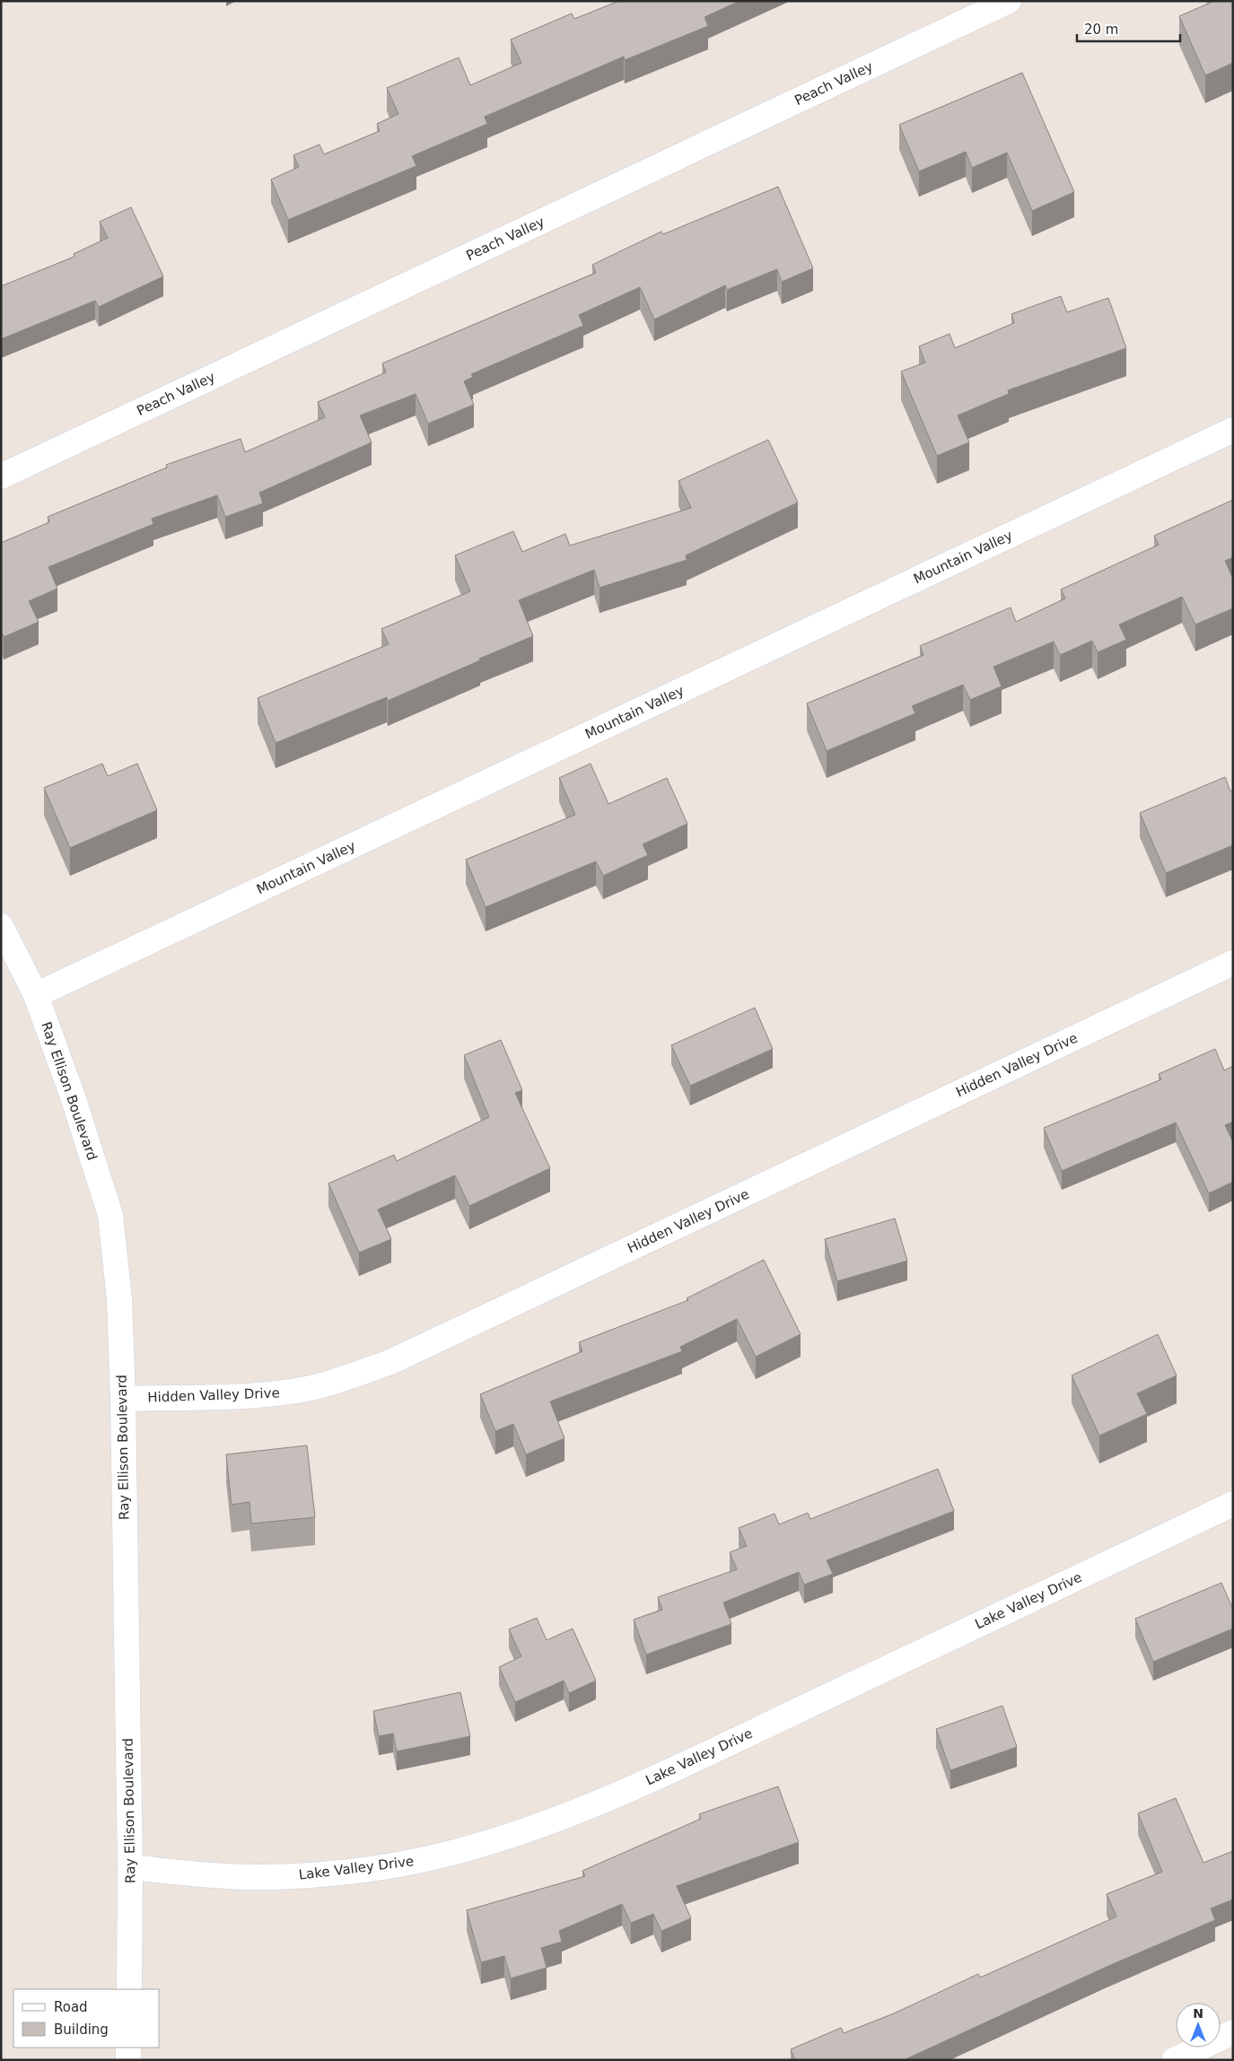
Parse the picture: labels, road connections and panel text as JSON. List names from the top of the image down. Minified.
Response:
{"streets":{"street":["Peach Valley","Mountain Valley","Hidden Valley Drive","Ray Ellison Boulevard","Lake Valley Drive"]},"crossings":[["Mountain Valley","Ray Ellison Boulevard"],["Hidden Valley Drive","Ray Ellison Boulevard"],["Ray Ellison Boulevard","Lake Valley Drive"]],"legend":["Road","Building"],"scale_bar":"20 m","north":"top"}
